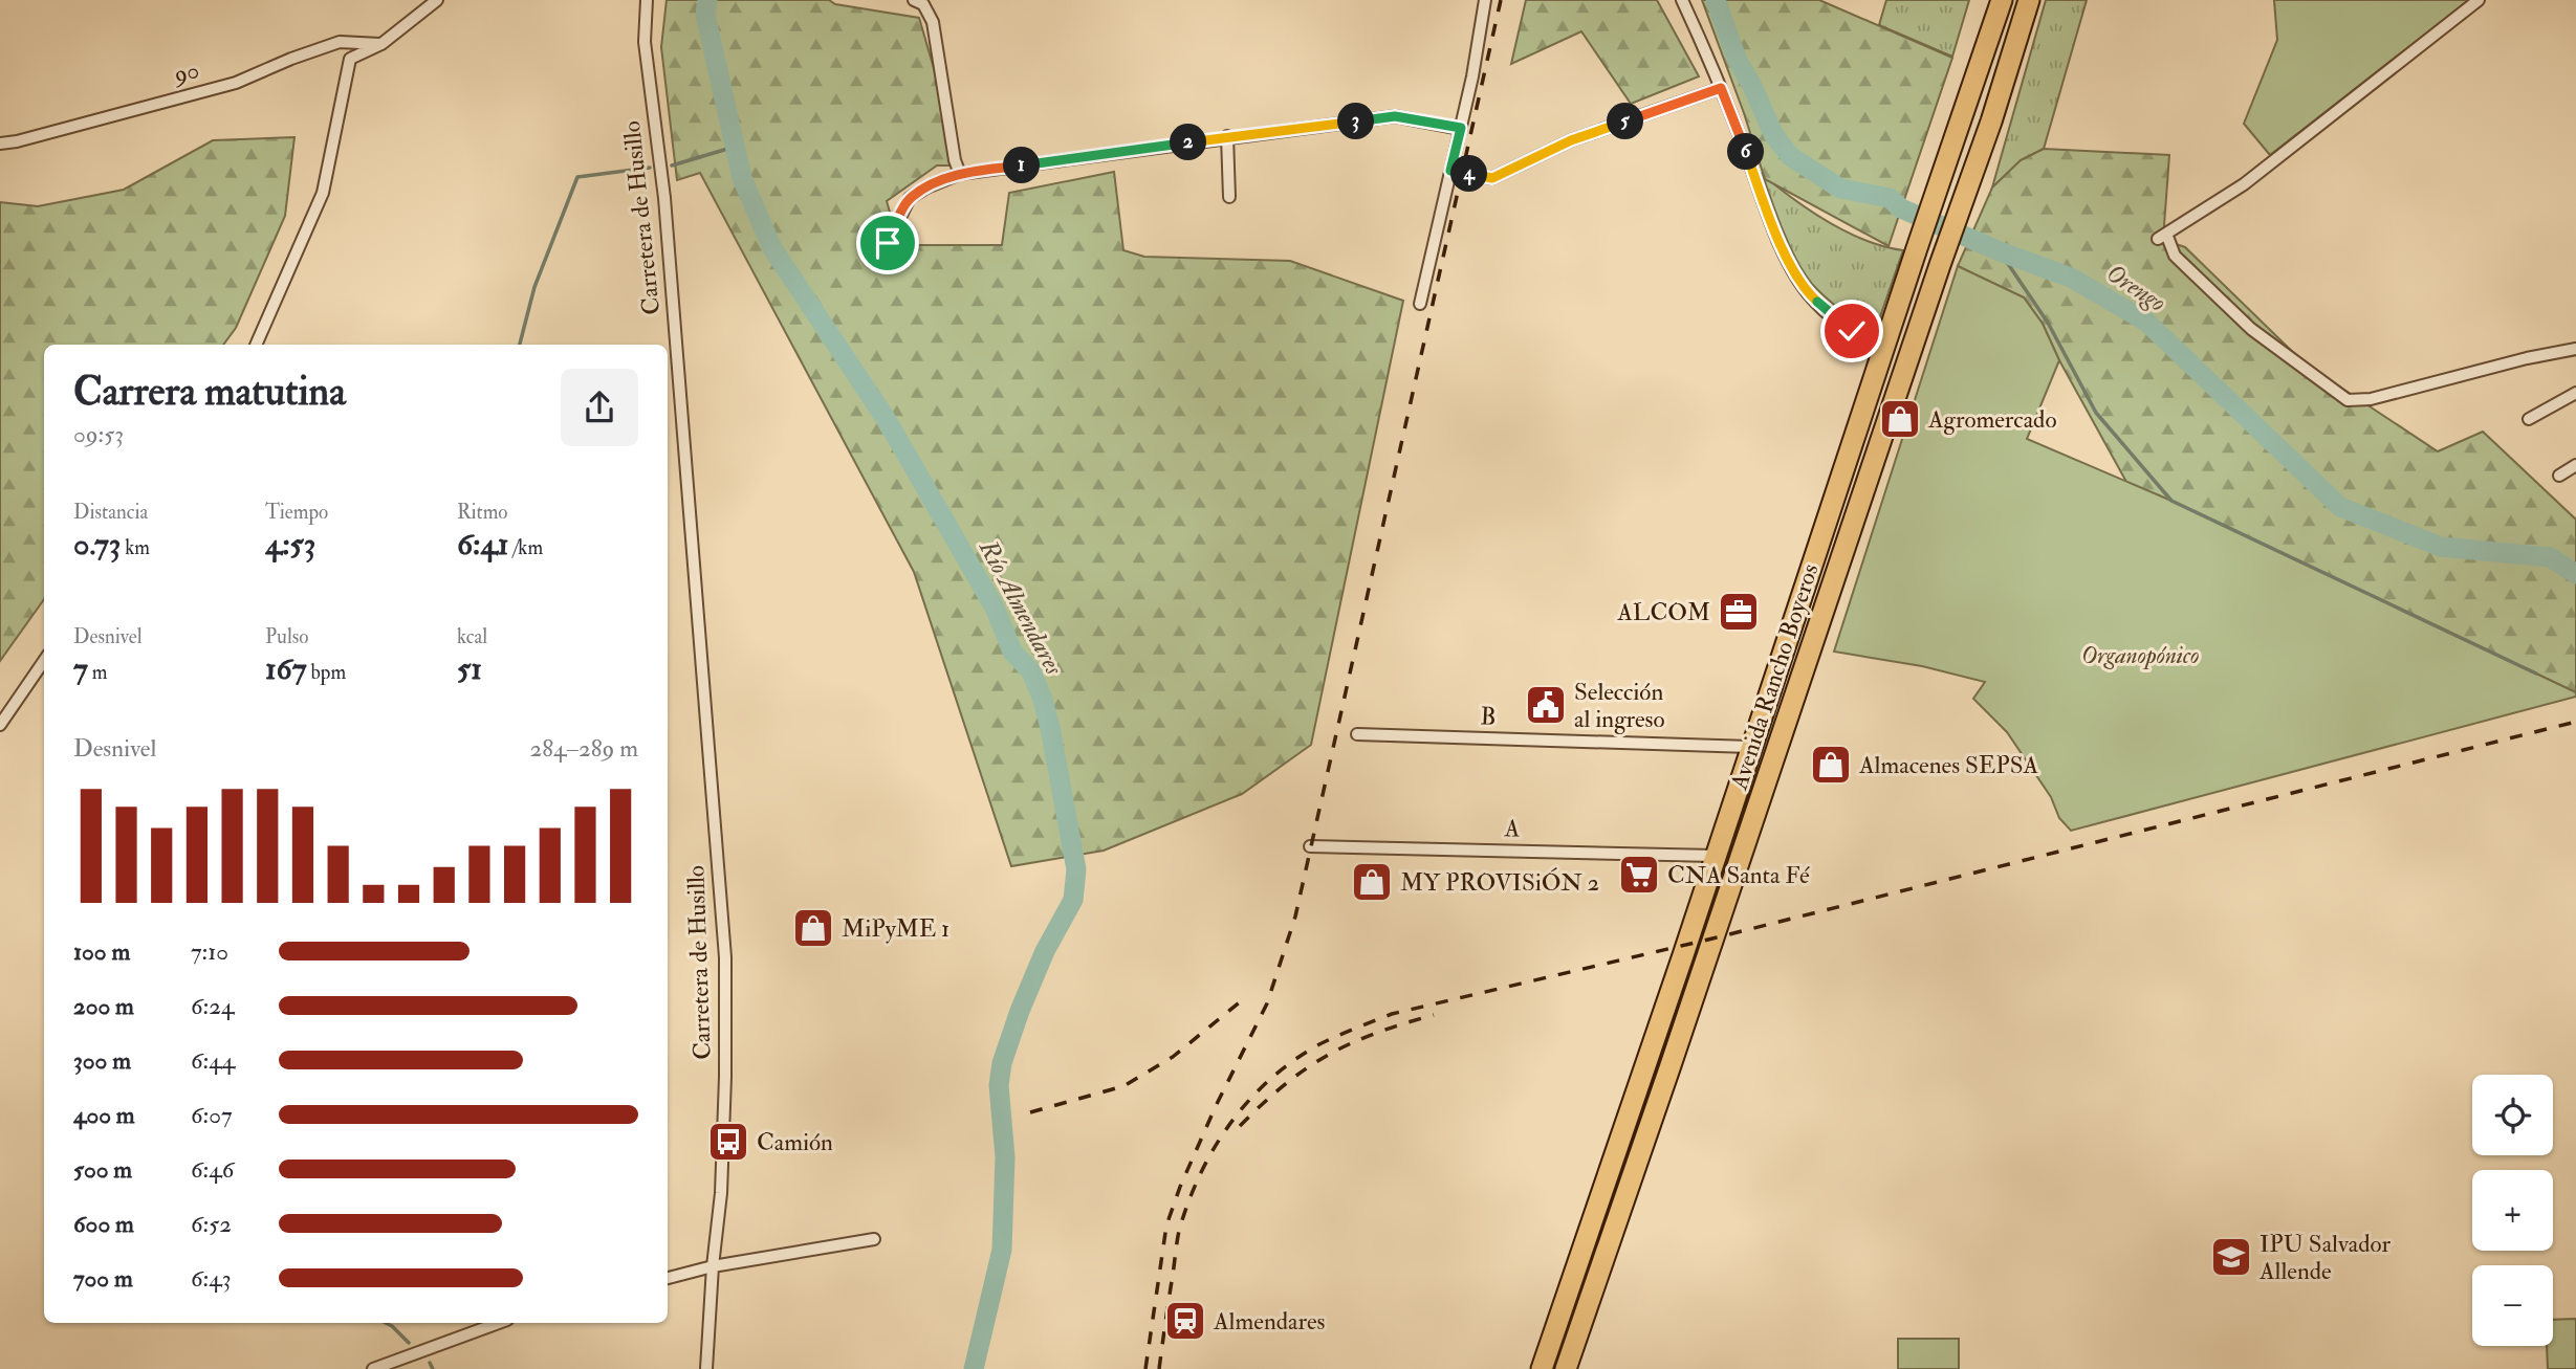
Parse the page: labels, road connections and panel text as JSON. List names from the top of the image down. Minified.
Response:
{"streets":{"highway":["Avenida Rancho Boyeros"],"street":["90","Carretera de Husillo","B","A"]},"crossings":[["Avenida Rancho Boyeros","B"],["Avenida Rancho Boyeros","A"]],"water":["Orengo","Río Almendares"],"parks":["Organopónico"],"places":{"shop":["Agromercado","Almacenes SEPSA","MY PROVISiÓN 2","MiPyME 1"],"office":["ALCOM"],"public building":["Selección al ingreso"],"supermarket":["CNA Santa Fé"],"bus stop":["Camión"],"school or university":["IPU Salvador Allende"],"station":["Almendares"]},"page":{"pins":["3","5","2","6","1","4"],"heading":["Carrera matutina","09:53"],"stats":[["Distancia","0.73 km"],["Tiempo","4:53"],["Ritmo","6:41 /km"],["Desnivel","7 m"],["Pulso","167 bpm"],["kcal","51"]],"chart":["Desnivel","284–289 m"],"list":[{"name":"100 m","note":"7:10"},{"name":"200 m","note":"6:24"},{"name":"300 m","note":"6:44"},{"name":"400 m","note":"6:07"},{"name":"500 m","note":"6:46"},{"name":"600 m","note":"6:52"},{"name":"700 m","note":"6:43"}],"map_buttons":["+","−"]}}
